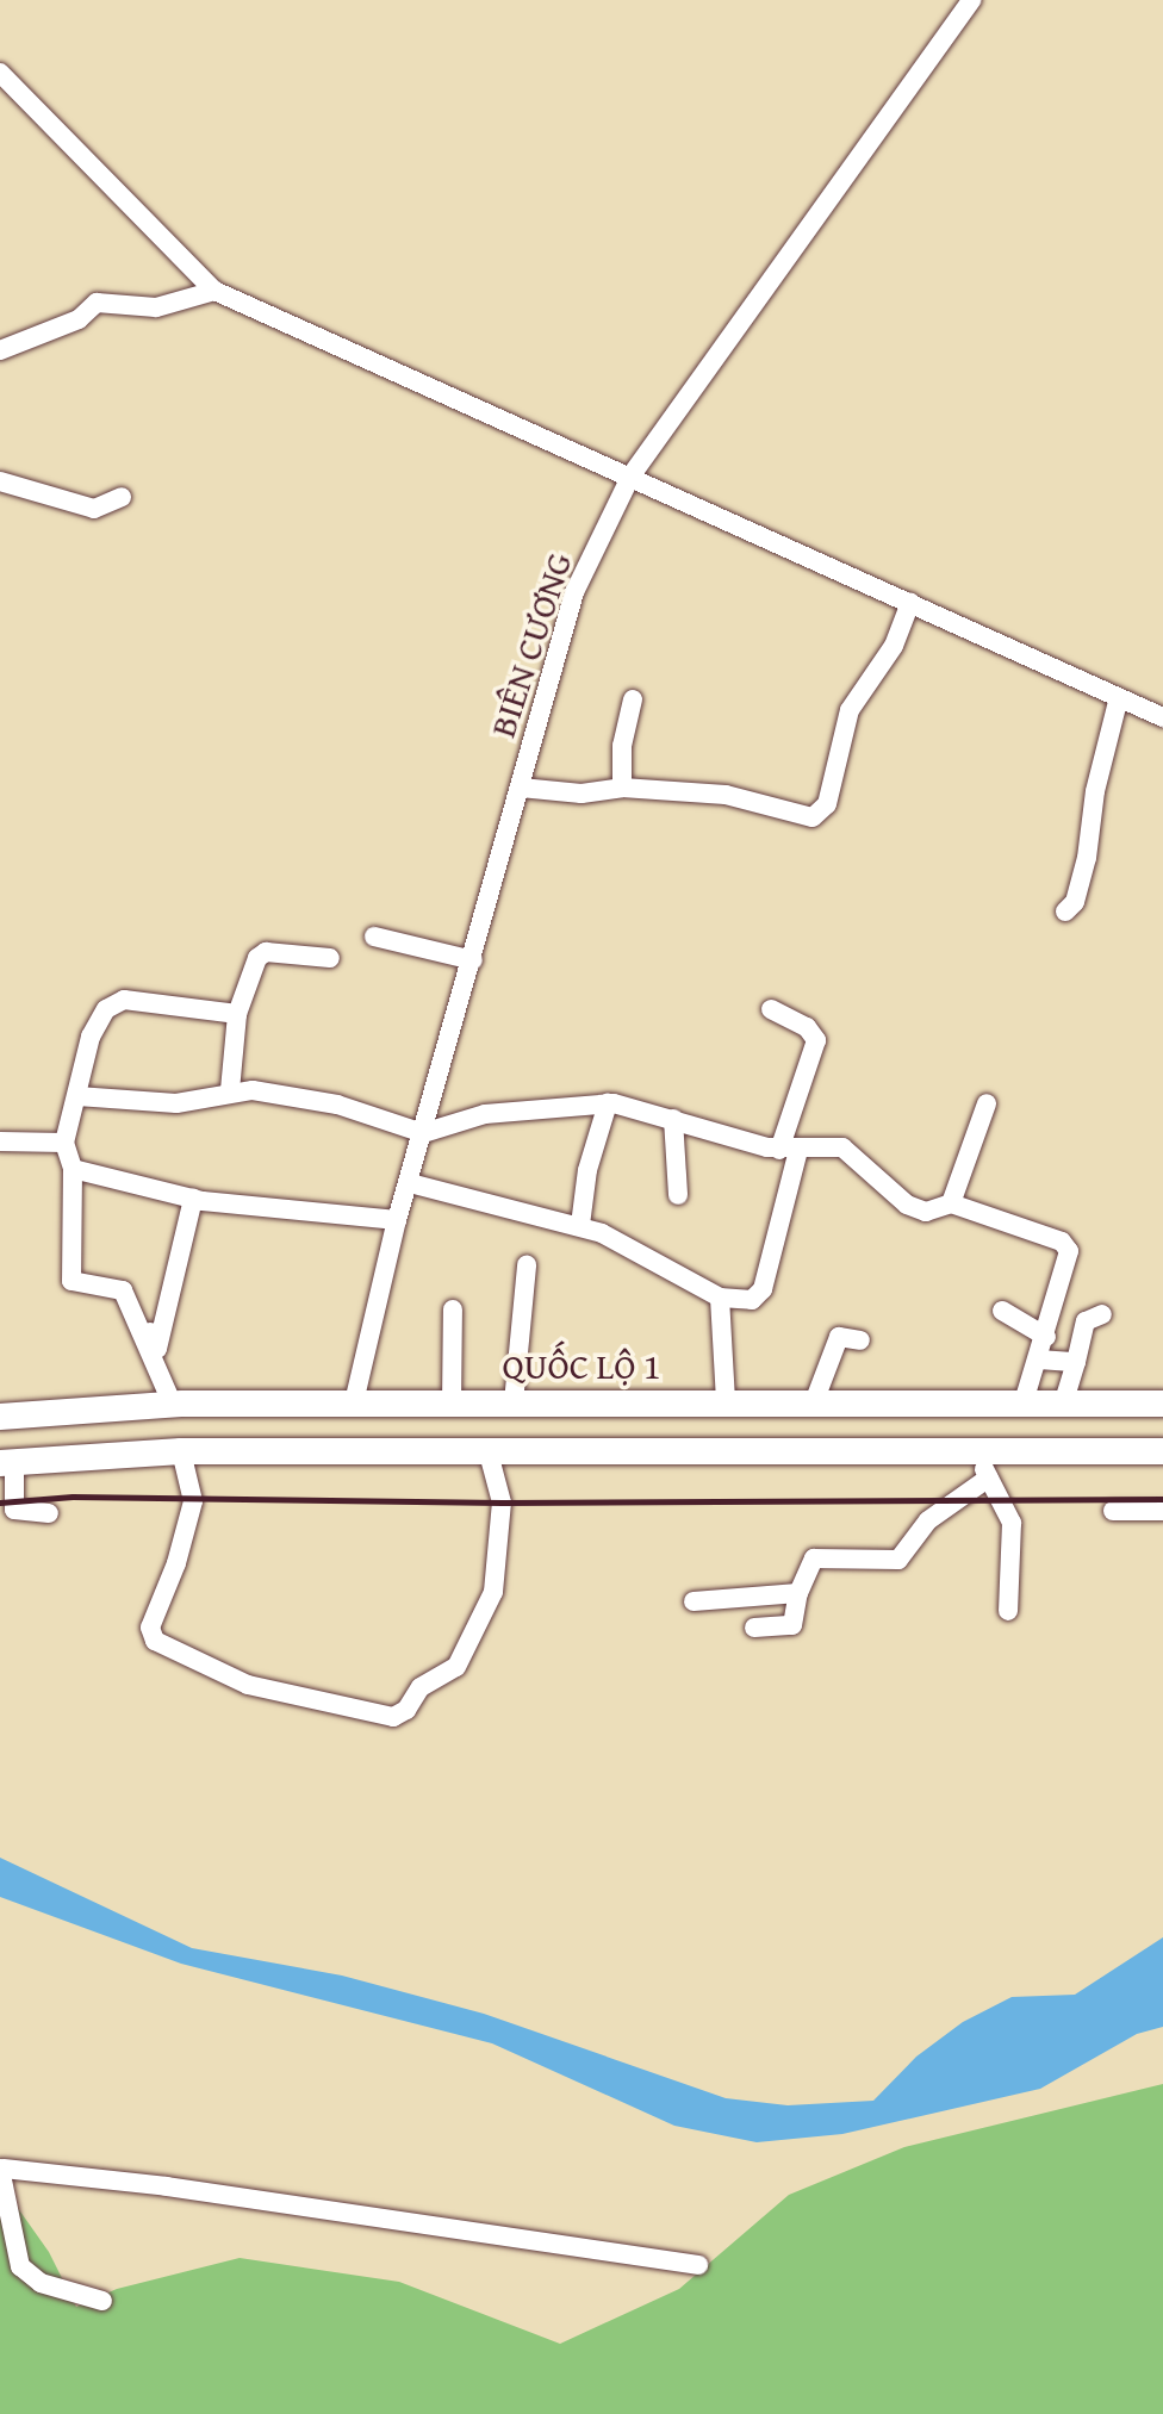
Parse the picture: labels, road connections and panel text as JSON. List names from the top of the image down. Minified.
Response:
{"streets":{"highway":["QUỐC LỘ 1"],"street":["BIÊN CƯƠNG"]},"crossings":[["BIÊN CƯƠNG","QUỐC LỘ 1"]]}
